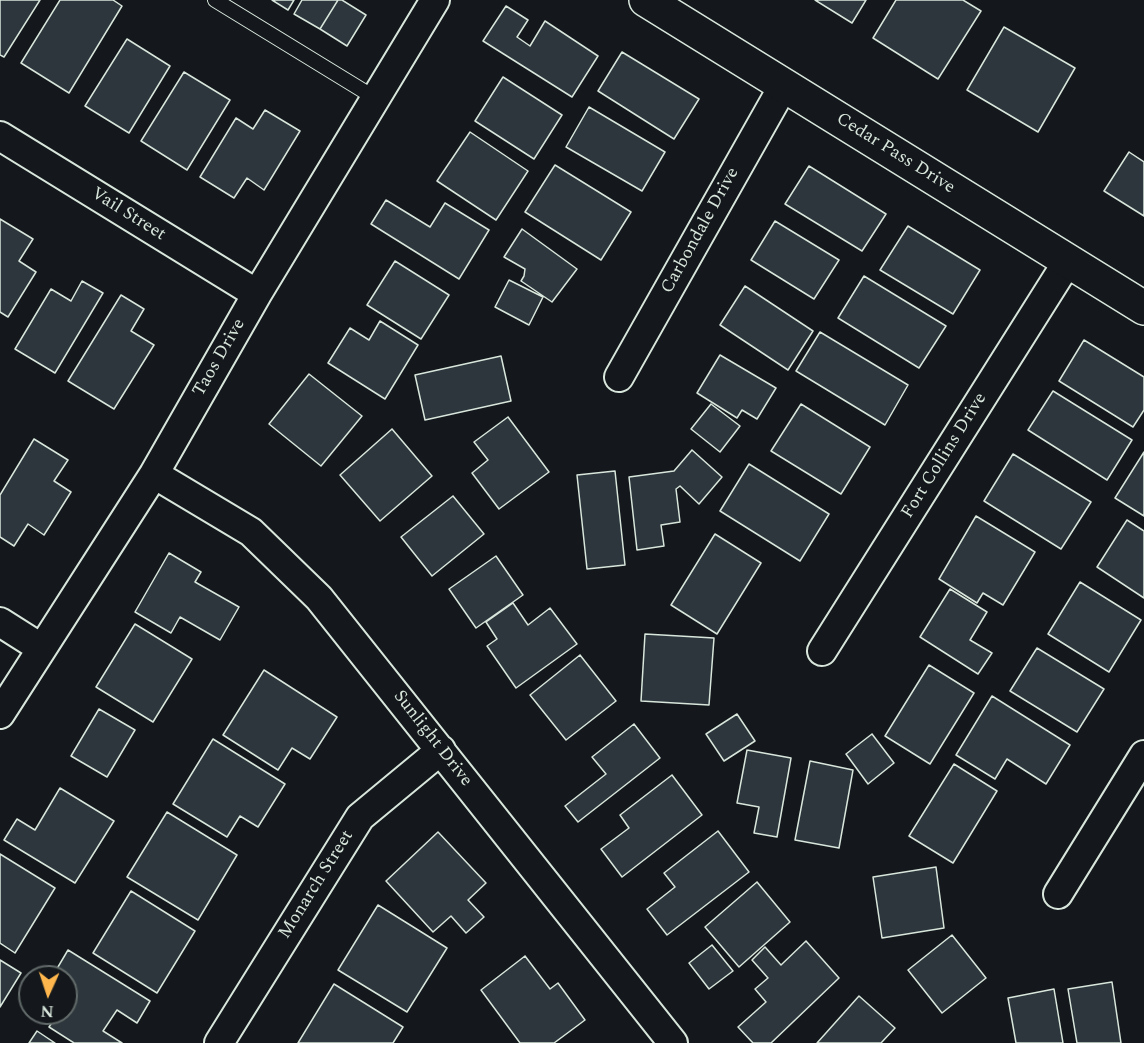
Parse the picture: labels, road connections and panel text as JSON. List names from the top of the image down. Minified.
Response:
{"streets":{"street":["Cedar Pass Drive","Vail Street","Carbondale Drive","Taos Drive","Fort Collins Drive","Sunlight Drive","Monarch Street"]},"crossings":[["Cedar Pass Drive","Carbondale Drive"],["Cedar Pass Drive","Fort Collins Drive"],["Vail Street","Taos Drive"],["Taos Drive","Sunlight Drive"],["Sunlight Drive","Monarch Street"]],"north":"bottom"}
